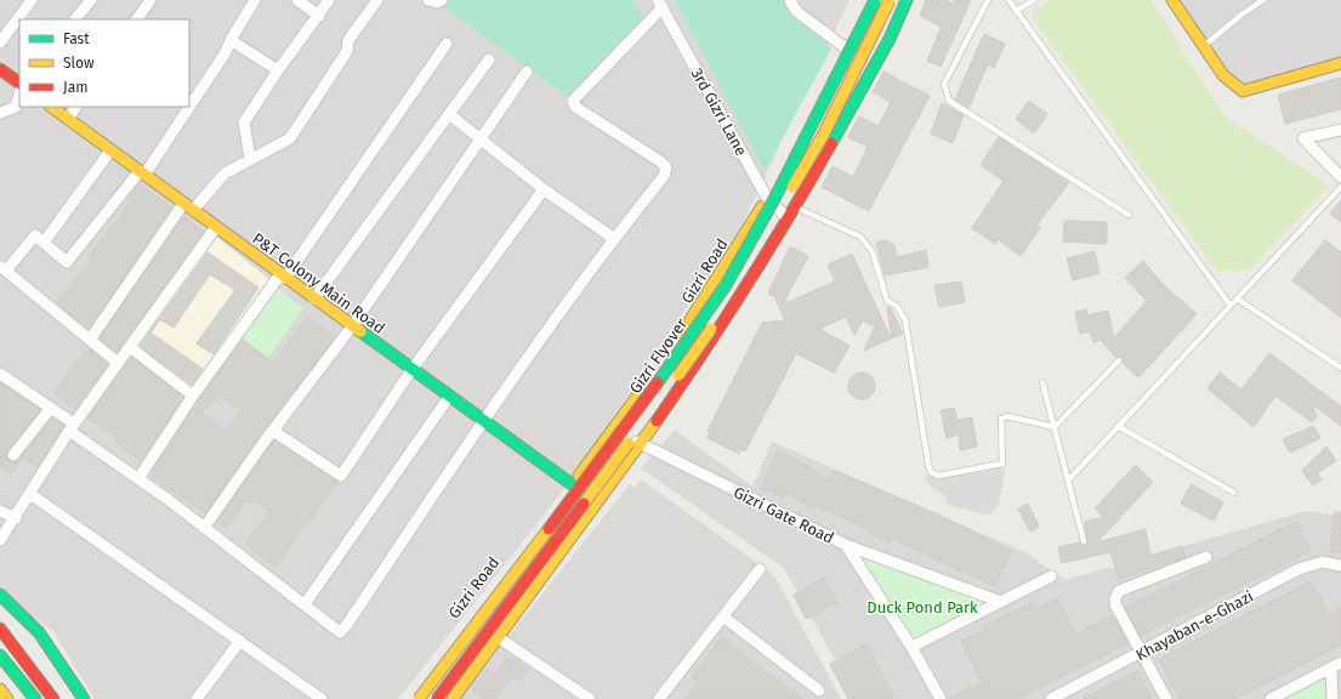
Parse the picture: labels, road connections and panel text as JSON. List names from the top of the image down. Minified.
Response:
{"streets":{"main road":["Gizri Road","P&T Colony Main Road","Gizri Flyover"],"street":["3rd Gizri Lane","Gizri Gate Road","Khayaban-e-Ghazi"]},"crossings":[["3rd Gizri Lane","Gizri Road"],["Gizri Road","P&T Colony Main Road"],["Gizri Road","Gizri Gate Road"]],"parks":["Duck Pond Park"],"legend":["Fast","Slow","Jam"]}
